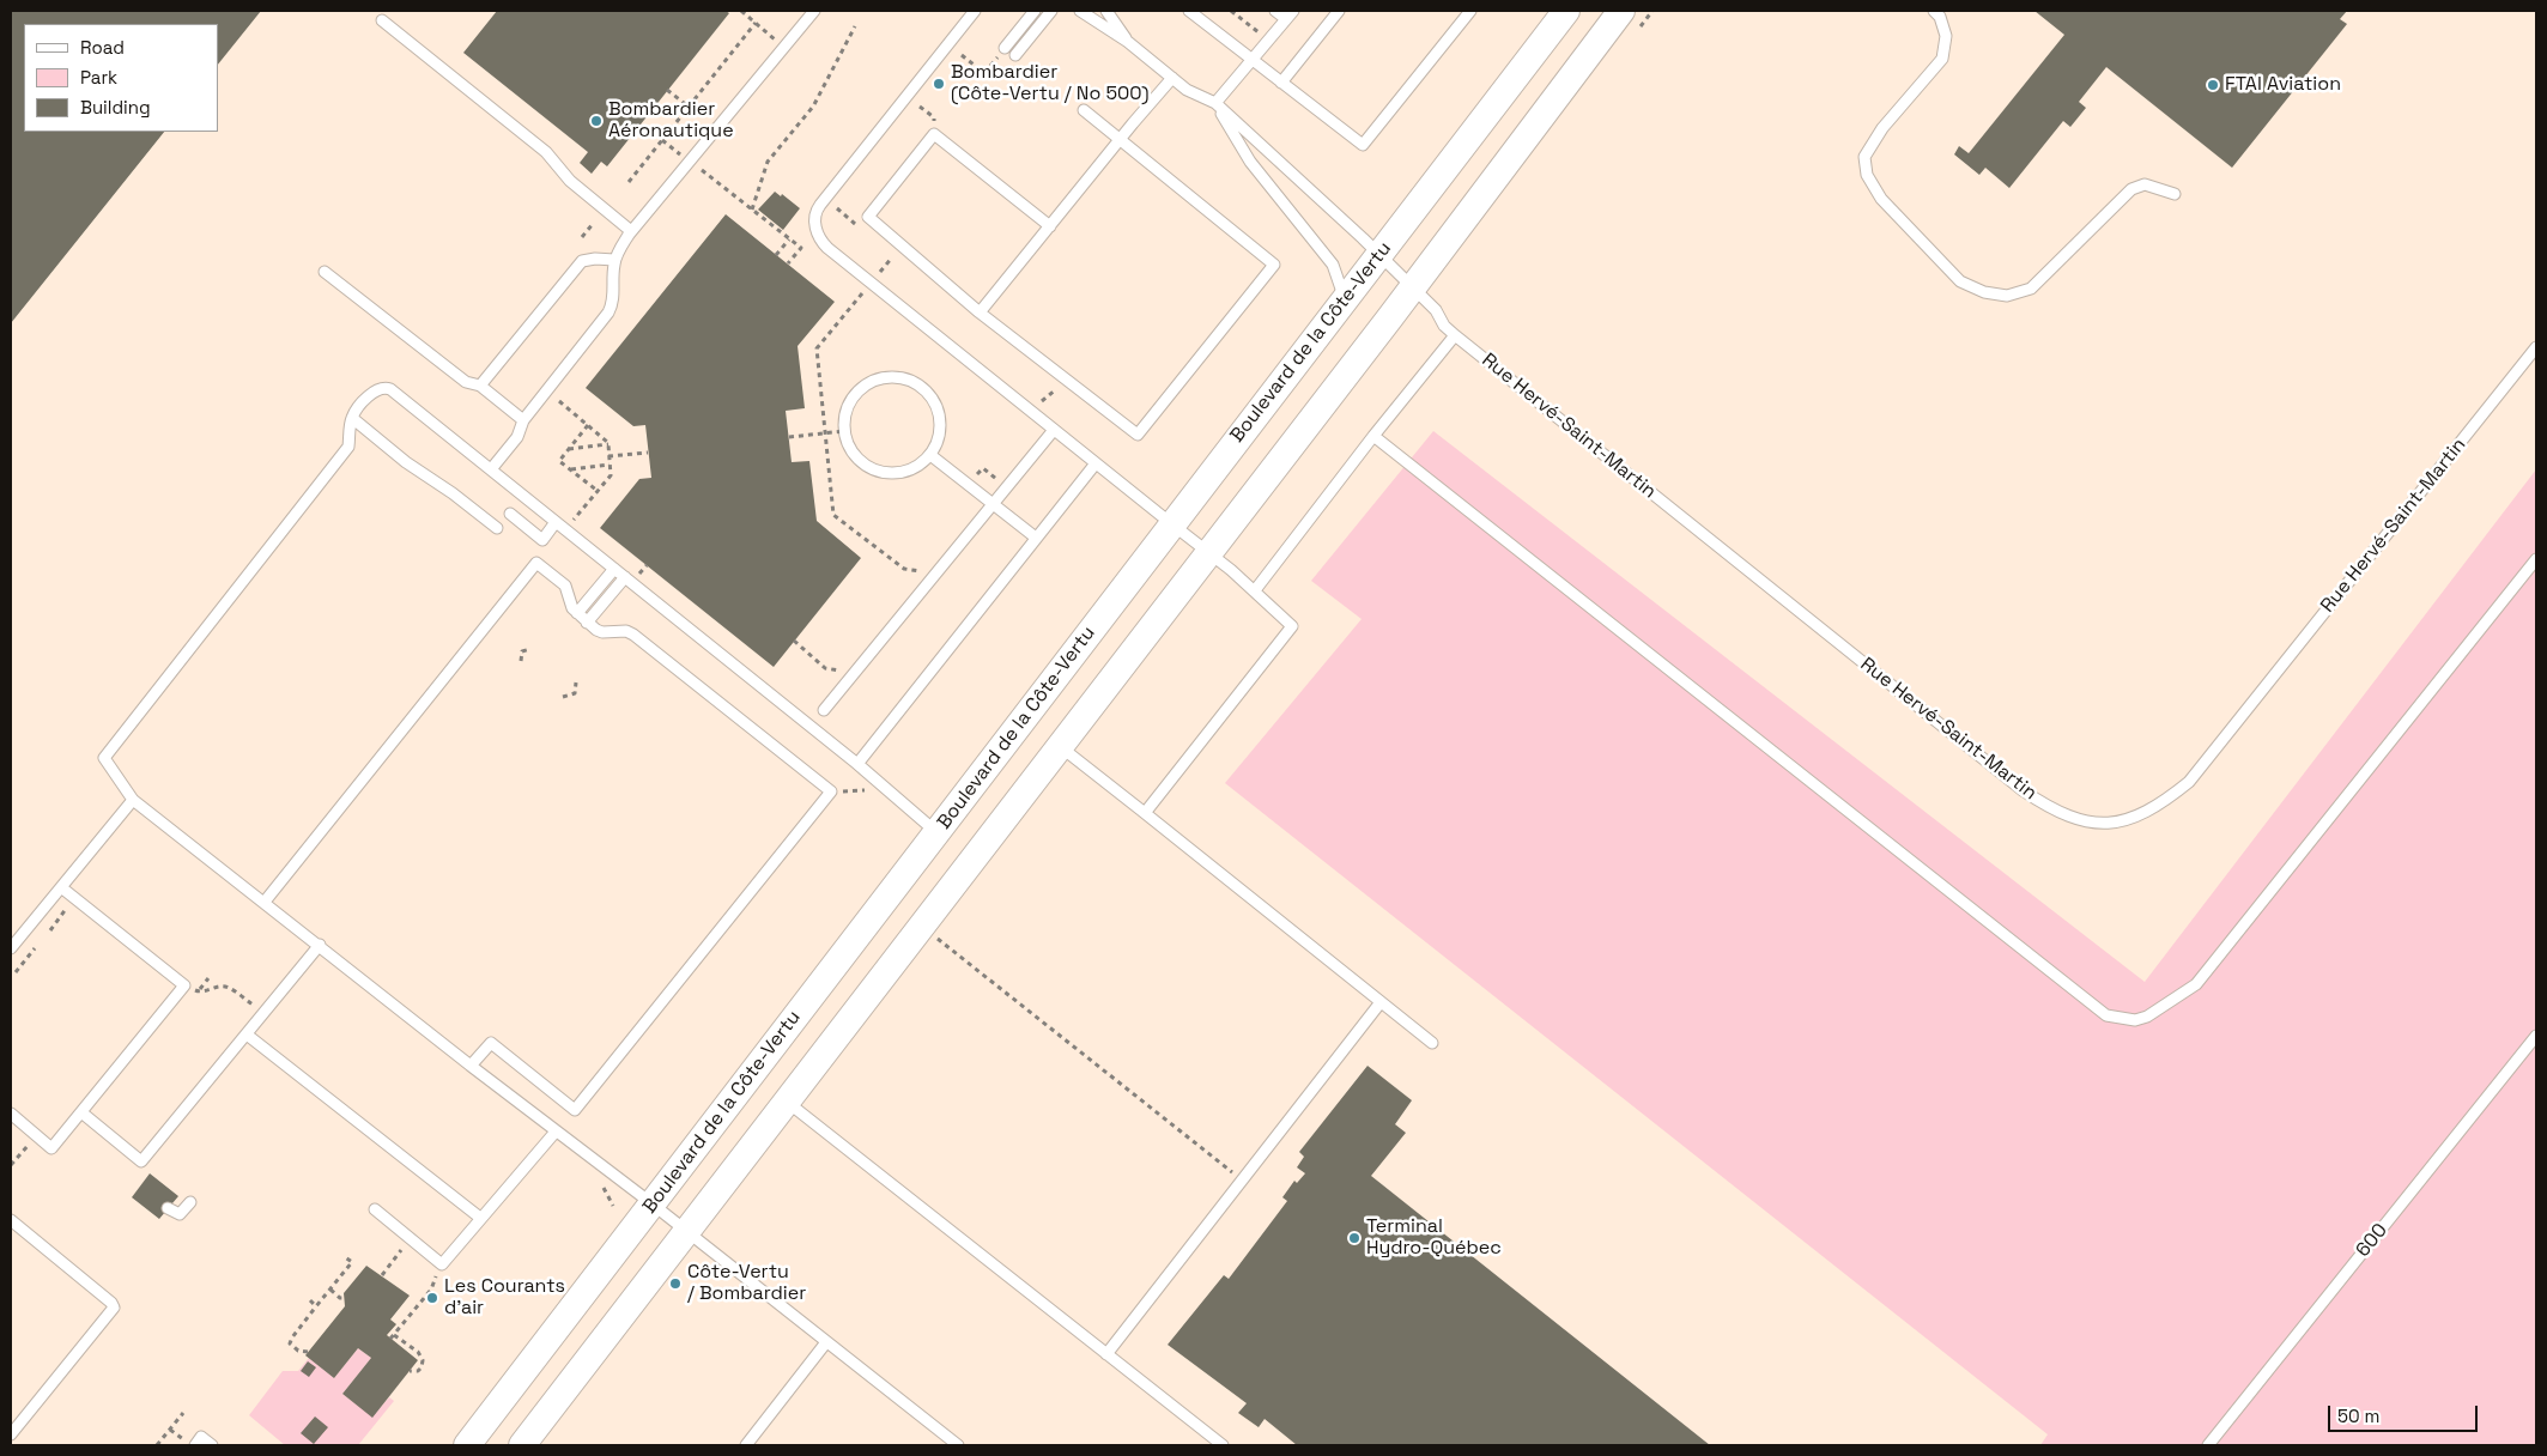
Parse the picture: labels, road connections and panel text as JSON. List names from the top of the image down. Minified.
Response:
{"streets":{"street":["Boulevard de la Côte-Vertu"],"lane":["Rue Hervé-Saint-Martin","600"]},"crossings":[["Boulevard de la Côte-Vertu","Rue Hervé-Saint-Martin"]],"places":["Bombardier (Côte-Vertu / No 500)","FTAI Aviation","Bombardier Aéronautique","Terminal Hydro-Québec","Côte-Vertu / Bombardier","Les Courants d'air"],"legend":["Road","Park","Building"],"scale_bar":"50 m"}
